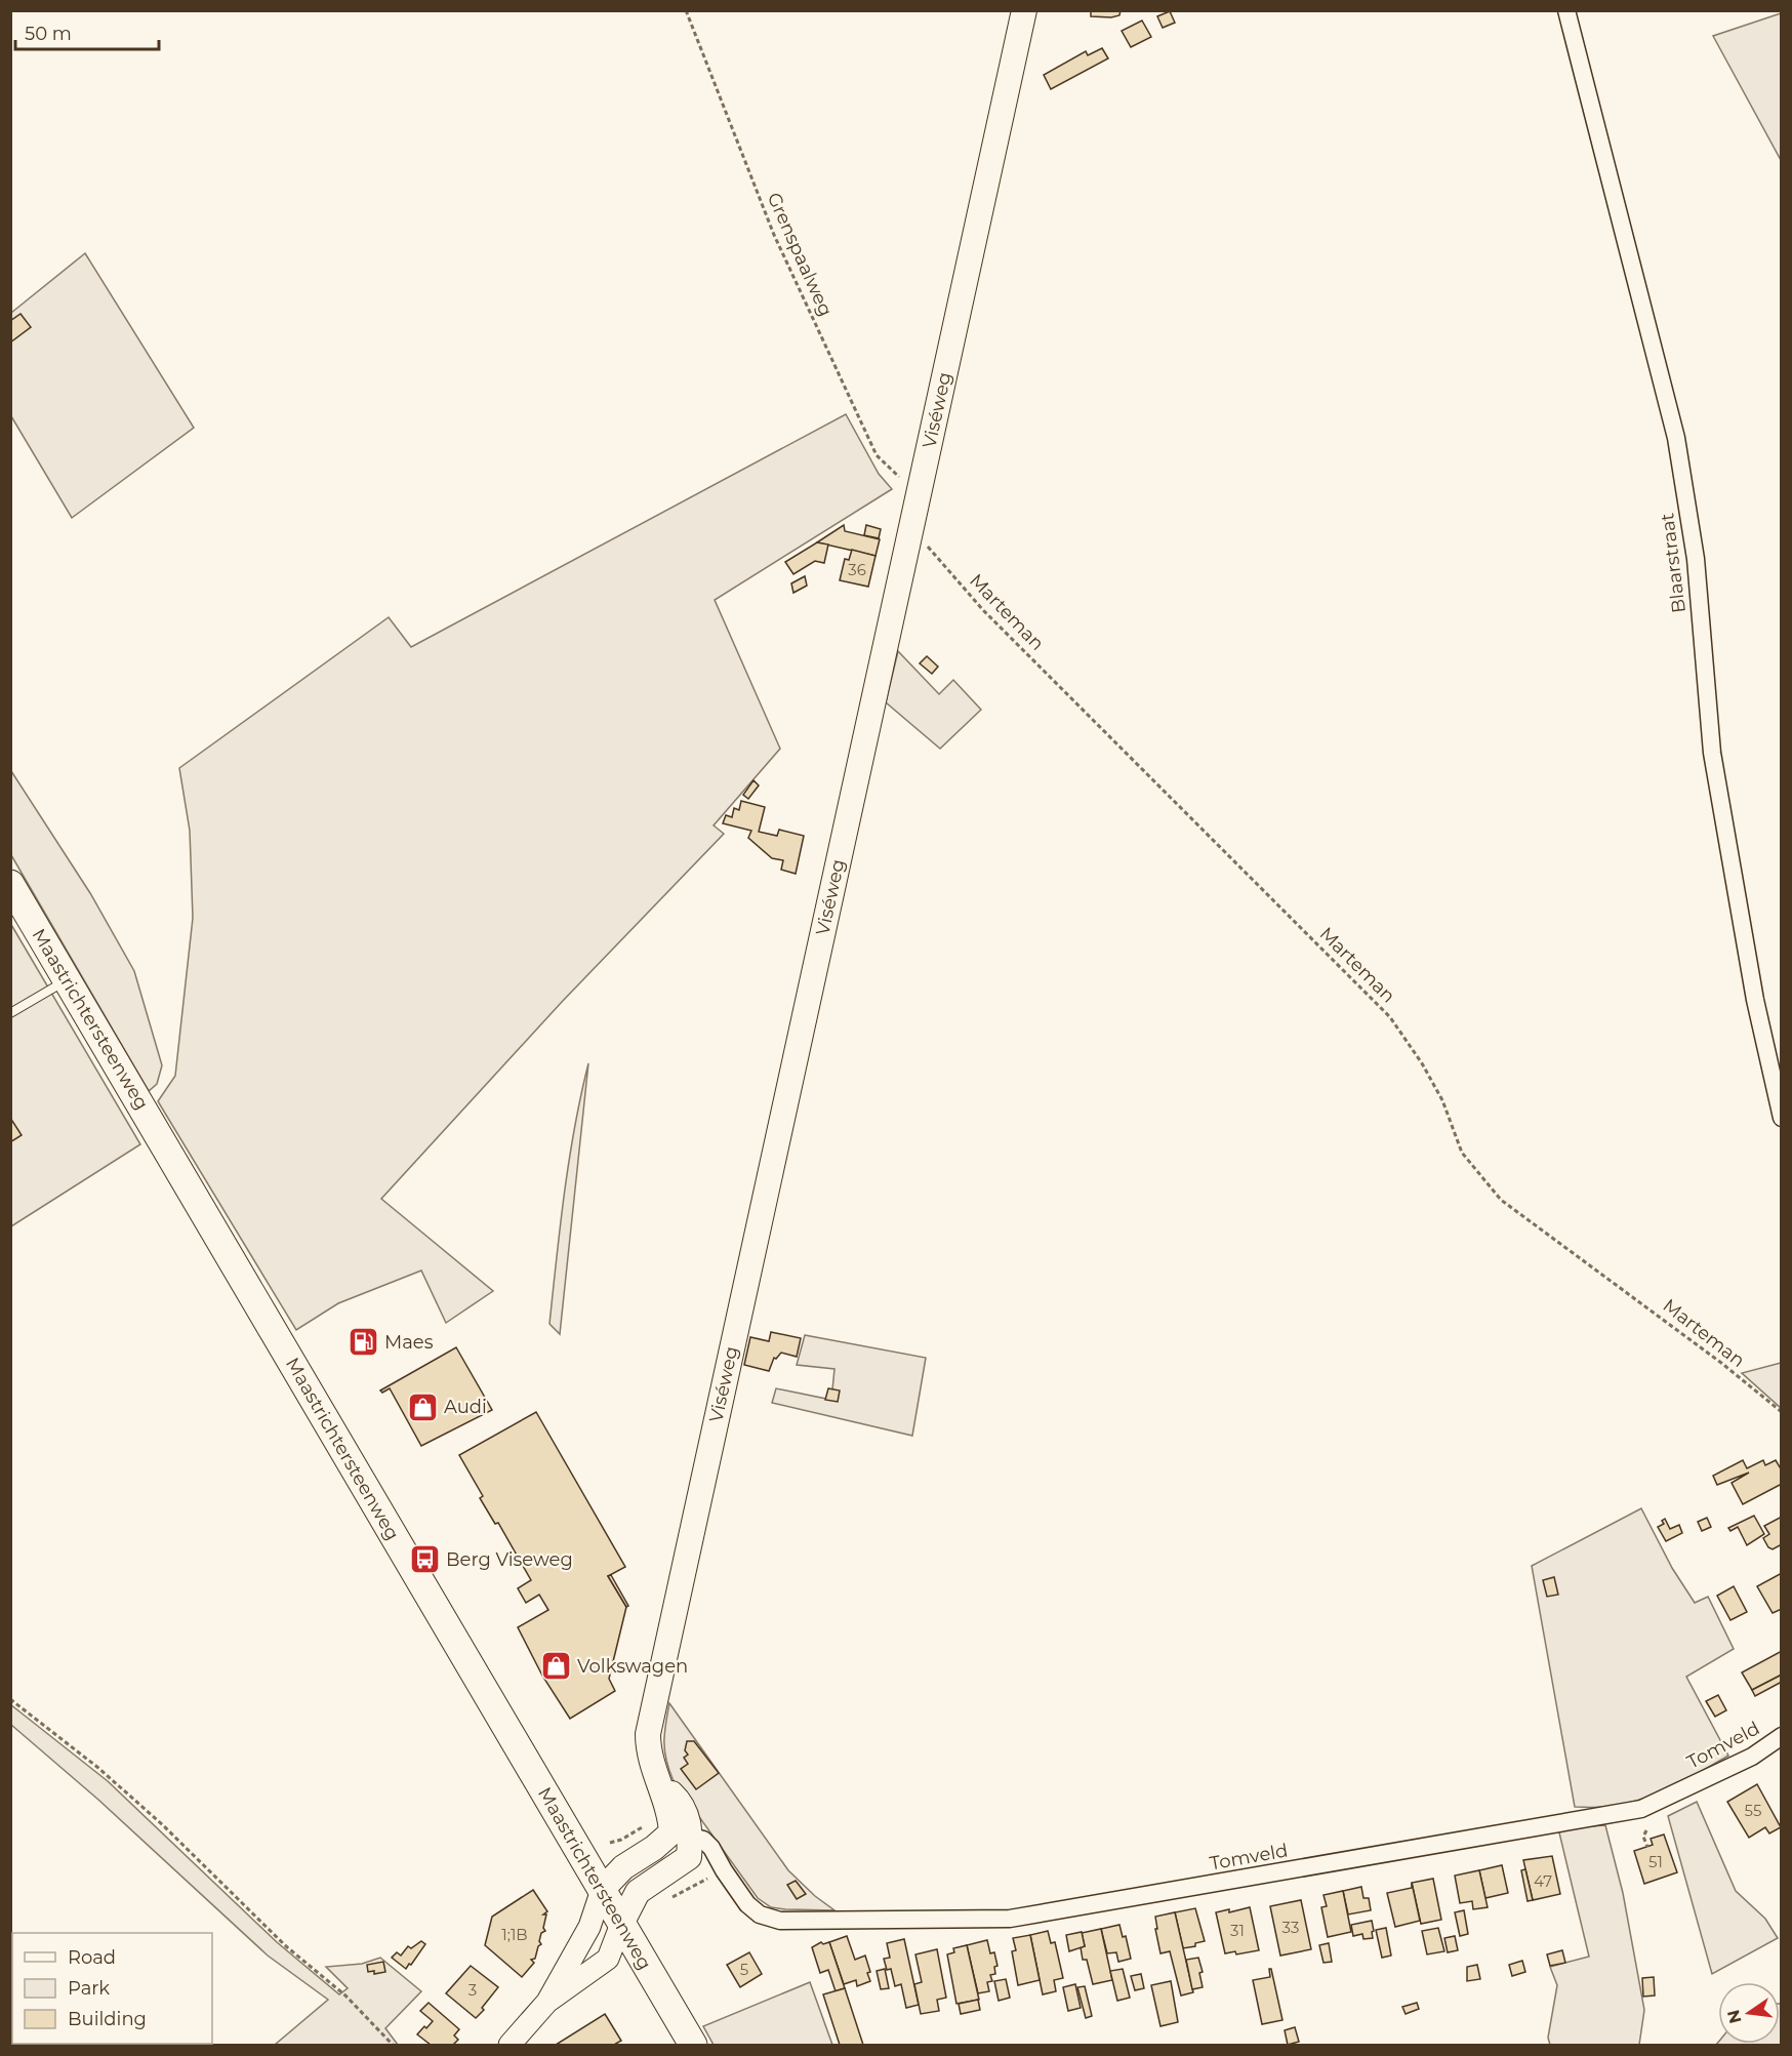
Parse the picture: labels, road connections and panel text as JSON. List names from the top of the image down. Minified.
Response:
{"streets":{"main road":["Viséweg","Maastrichtersteenweg"],"street":["Blaarstraat","Tomveld"],"path":["Grenspaalweg","Marteman"]},"crossings":[["Grenspaalweg","Viséweg"],["Viséweg","Marteman"]],"places":{"fuel station":["Maes"],"shop":["Audi","Volkswagen"],"bus stop":["Berg Viseweg"]},"house_numbers":["36","55","51","47","33","31","1;1B","5","3"],"legend":["Road","Park","Building"],"scale_bar":"50 m","north":"left"}
